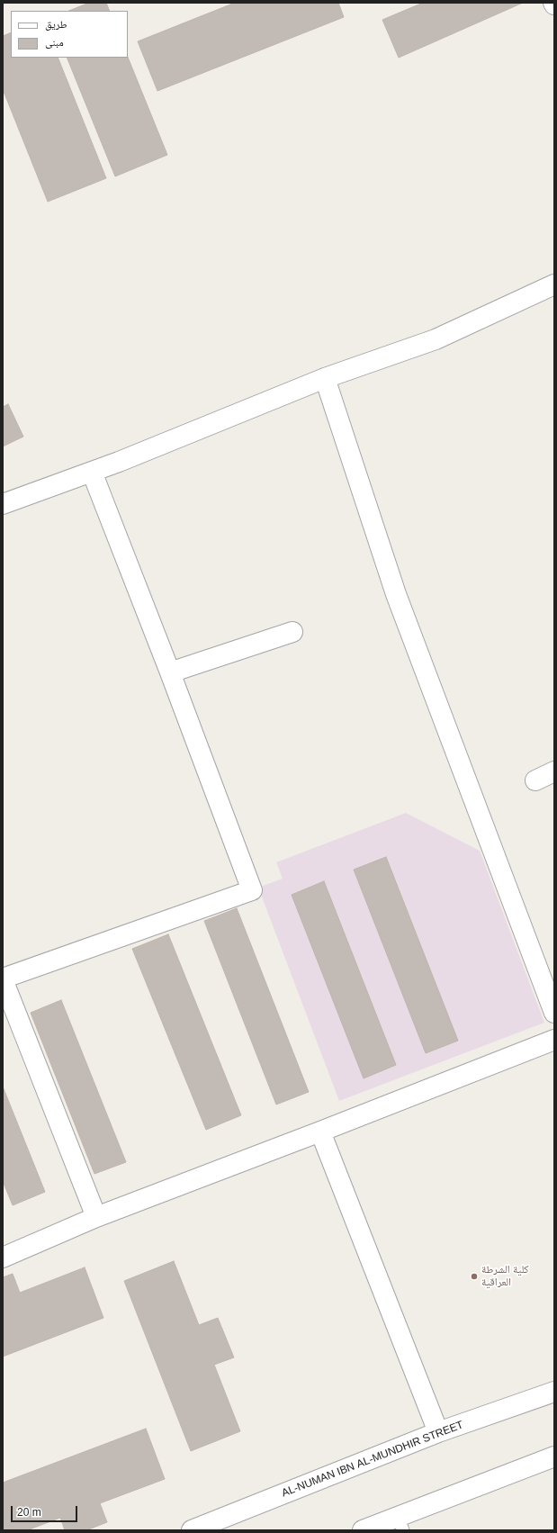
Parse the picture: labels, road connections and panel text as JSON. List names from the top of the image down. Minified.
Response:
{"streets":{"street":["AL-NUMAN IBN AL-MUNDHIR STREET"]},"places":["كلية الشرطة العراقية"],"legend":["طريق","مبنى"],"scale_bar":"20 m"}
